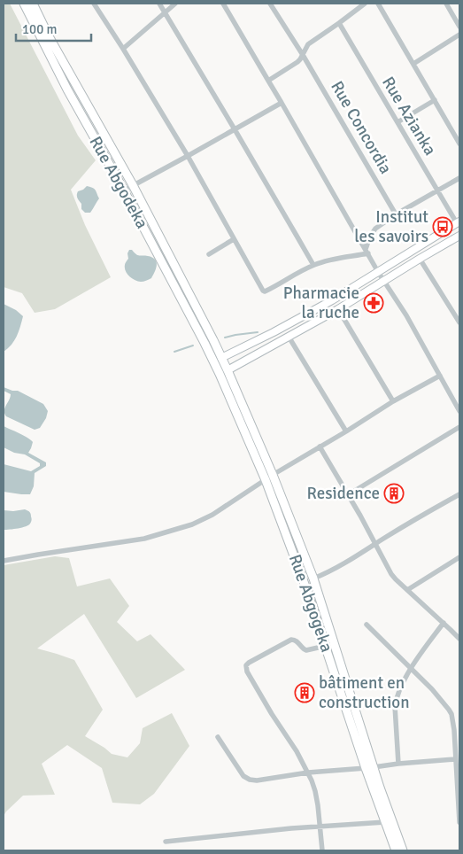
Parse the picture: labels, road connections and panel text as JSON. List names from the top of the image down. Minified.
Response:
{"streets":{"main road":["Rue Abgodeka","Rue Abgogeka"],"street":["Rue Azianka","Rue Concordia"]},"crossings":[["Rue Abgodeka","Rue Abgogeka"]],"places":{"bus stop":["Institut les savoirs"],"pharmacy":["Pharmacie la ruche"],"building":["Residence","bâtiment en construction"]},"scale_bar":"100 m"}
